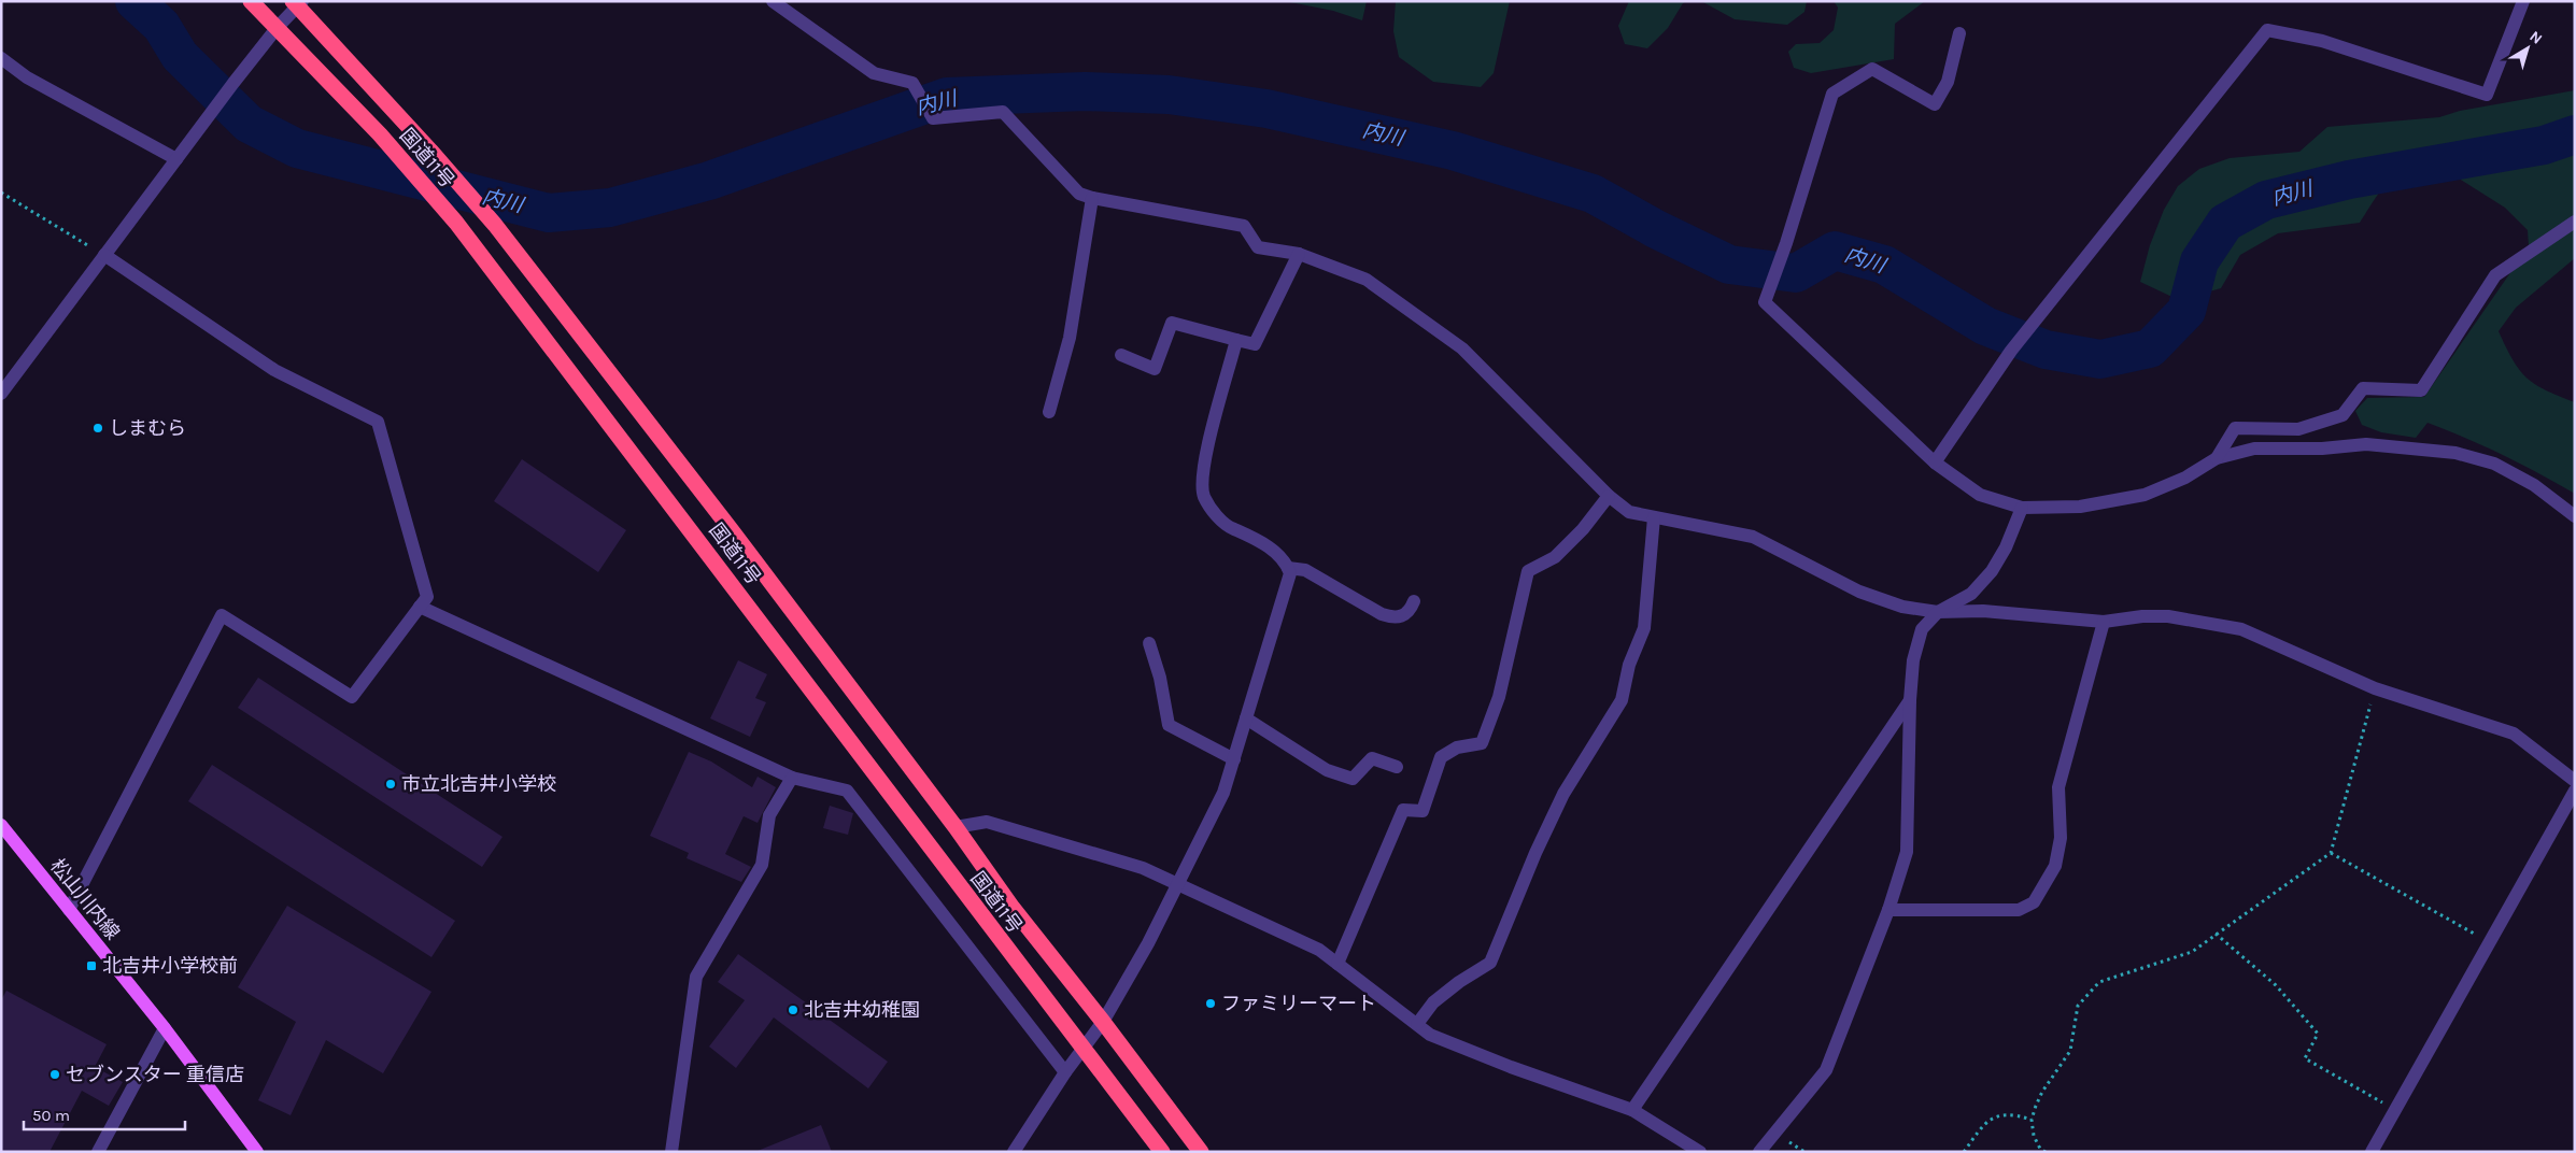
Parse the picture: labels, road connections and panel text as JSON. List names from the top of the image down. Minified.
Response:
{"streets":{"highway":["国道11号"],"main road":["松山川内線"]},"water":["内川"],"places":{"other":["しまむら","市立北吉井小学校","ファミリーマート","北吉井幼稚園","セブンスター 重信店"],"transit":["北吉井小学校前"]},"scale_bar":"50 m","north":"top right"}
